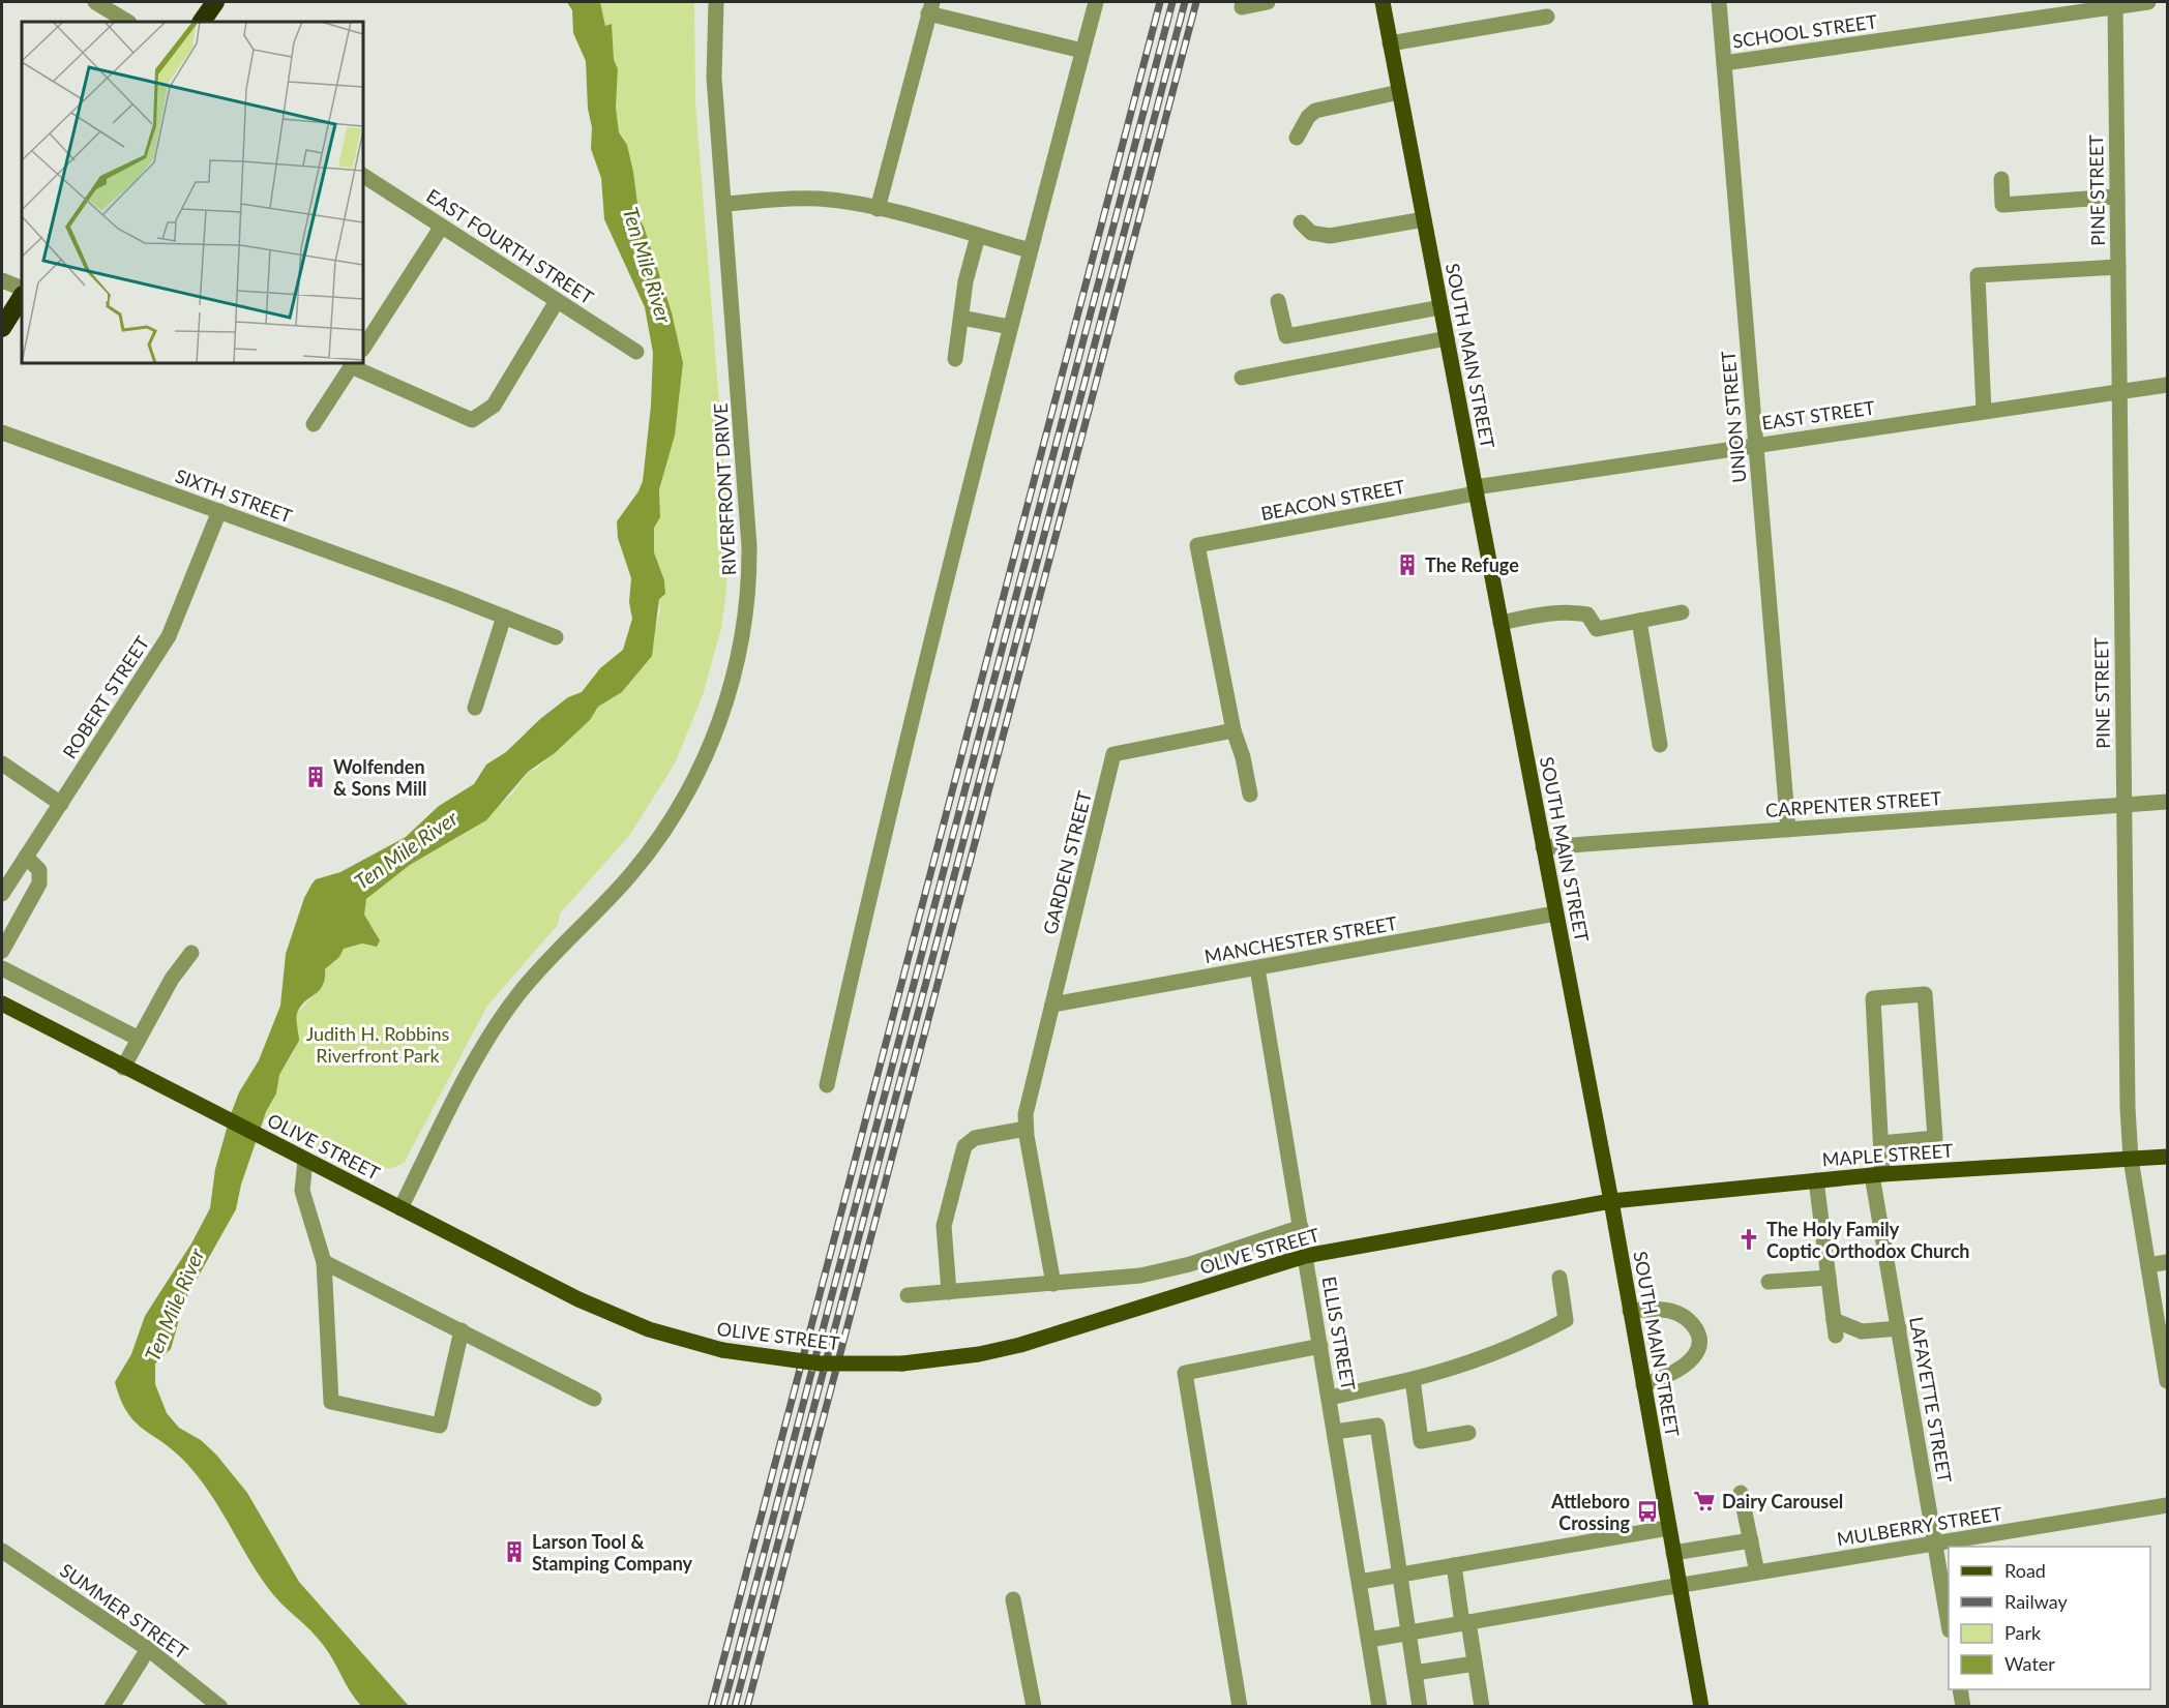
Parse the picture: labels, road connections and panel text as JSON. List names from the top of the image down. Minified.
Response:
{"streets":{"main road":["SOUTH MAIN STREET","OLIVE STREET","MAPLE STREET"],"street":["SCHOOL STREET","PINE STREET","EAST FOURTH STREET","EAST STREET","UNION STREET","RIVERFRONT DRIVE","SIXTH STREET","BEACON STREET","ROBERT STREET","CARPENTER STREET","GARDEN STREET","MANCHESTER STREET","ELLIS STREET","LAFAYETTE STREET","MULBERRY STREET","SUMMER STREET"]},"crossings":[["SCHOOL STREET","PINE STREET"],["SCHOOL STREET","UNION STREET"],["PINE STREET","EAST STREET"],["PINE STREET","CARPENTER STREET"],["PINE STREET","MAPLE STREET"],["SOUTH MAIN STREET","EAST STREET"],["SOUTH MAIN STREET","BEACON STREET"],["SOUTH MAIN STREET","CARPENTER STREET"],["SOUTH MAIN STREET","MANCHESTER STREET"],["SOUTH MAIN STREET","OLIVE STREET"],["SOUTH MAIN STREET","MAPLE STREET"],["SOUTH MAIN STREET","MULBERRY STREET"],["EAST STREET","UNION STREET"],["EAST STREET","BEACON STREET"],["UNION STREET","CARPENTER STREET"],["RIVERFRONT DRIVE","OLIVE STREET"],["SIXTH STREET","ROBERT STREET"],["BEACON STREET","GARDEN STREET"],["GARDEN STREET","MANCHESTER STREET"],["GARDEN STREET","OLIVE STREET"],["MANCHESTER STREET","ELLIS STREET"],["OLIVE STREET","MAPLE STREET"],["OLIVE STREET","ELLIS STREET"],["MAPLE STREET","LAFAYETTE STREET"],["ELLIS STREET","MULBERRY STREET"],["LAFAYETTE STREET","MULBERRY STREET"]],"water":["Ten Mile River"],"parks":["Judith H. Robbins Riverfront Park"],"places":{"building":["The Refuge","Wolfenden & Sons Mill","Larson Tool & Stamping Company"],"church":["The Holy Family Coptic Orthodox Church"],"supermarket":["Dairy Carousel"],"bus stop":["Attleboro Crossing"]},"legend":["Road","Railway","Park","Water"]}
